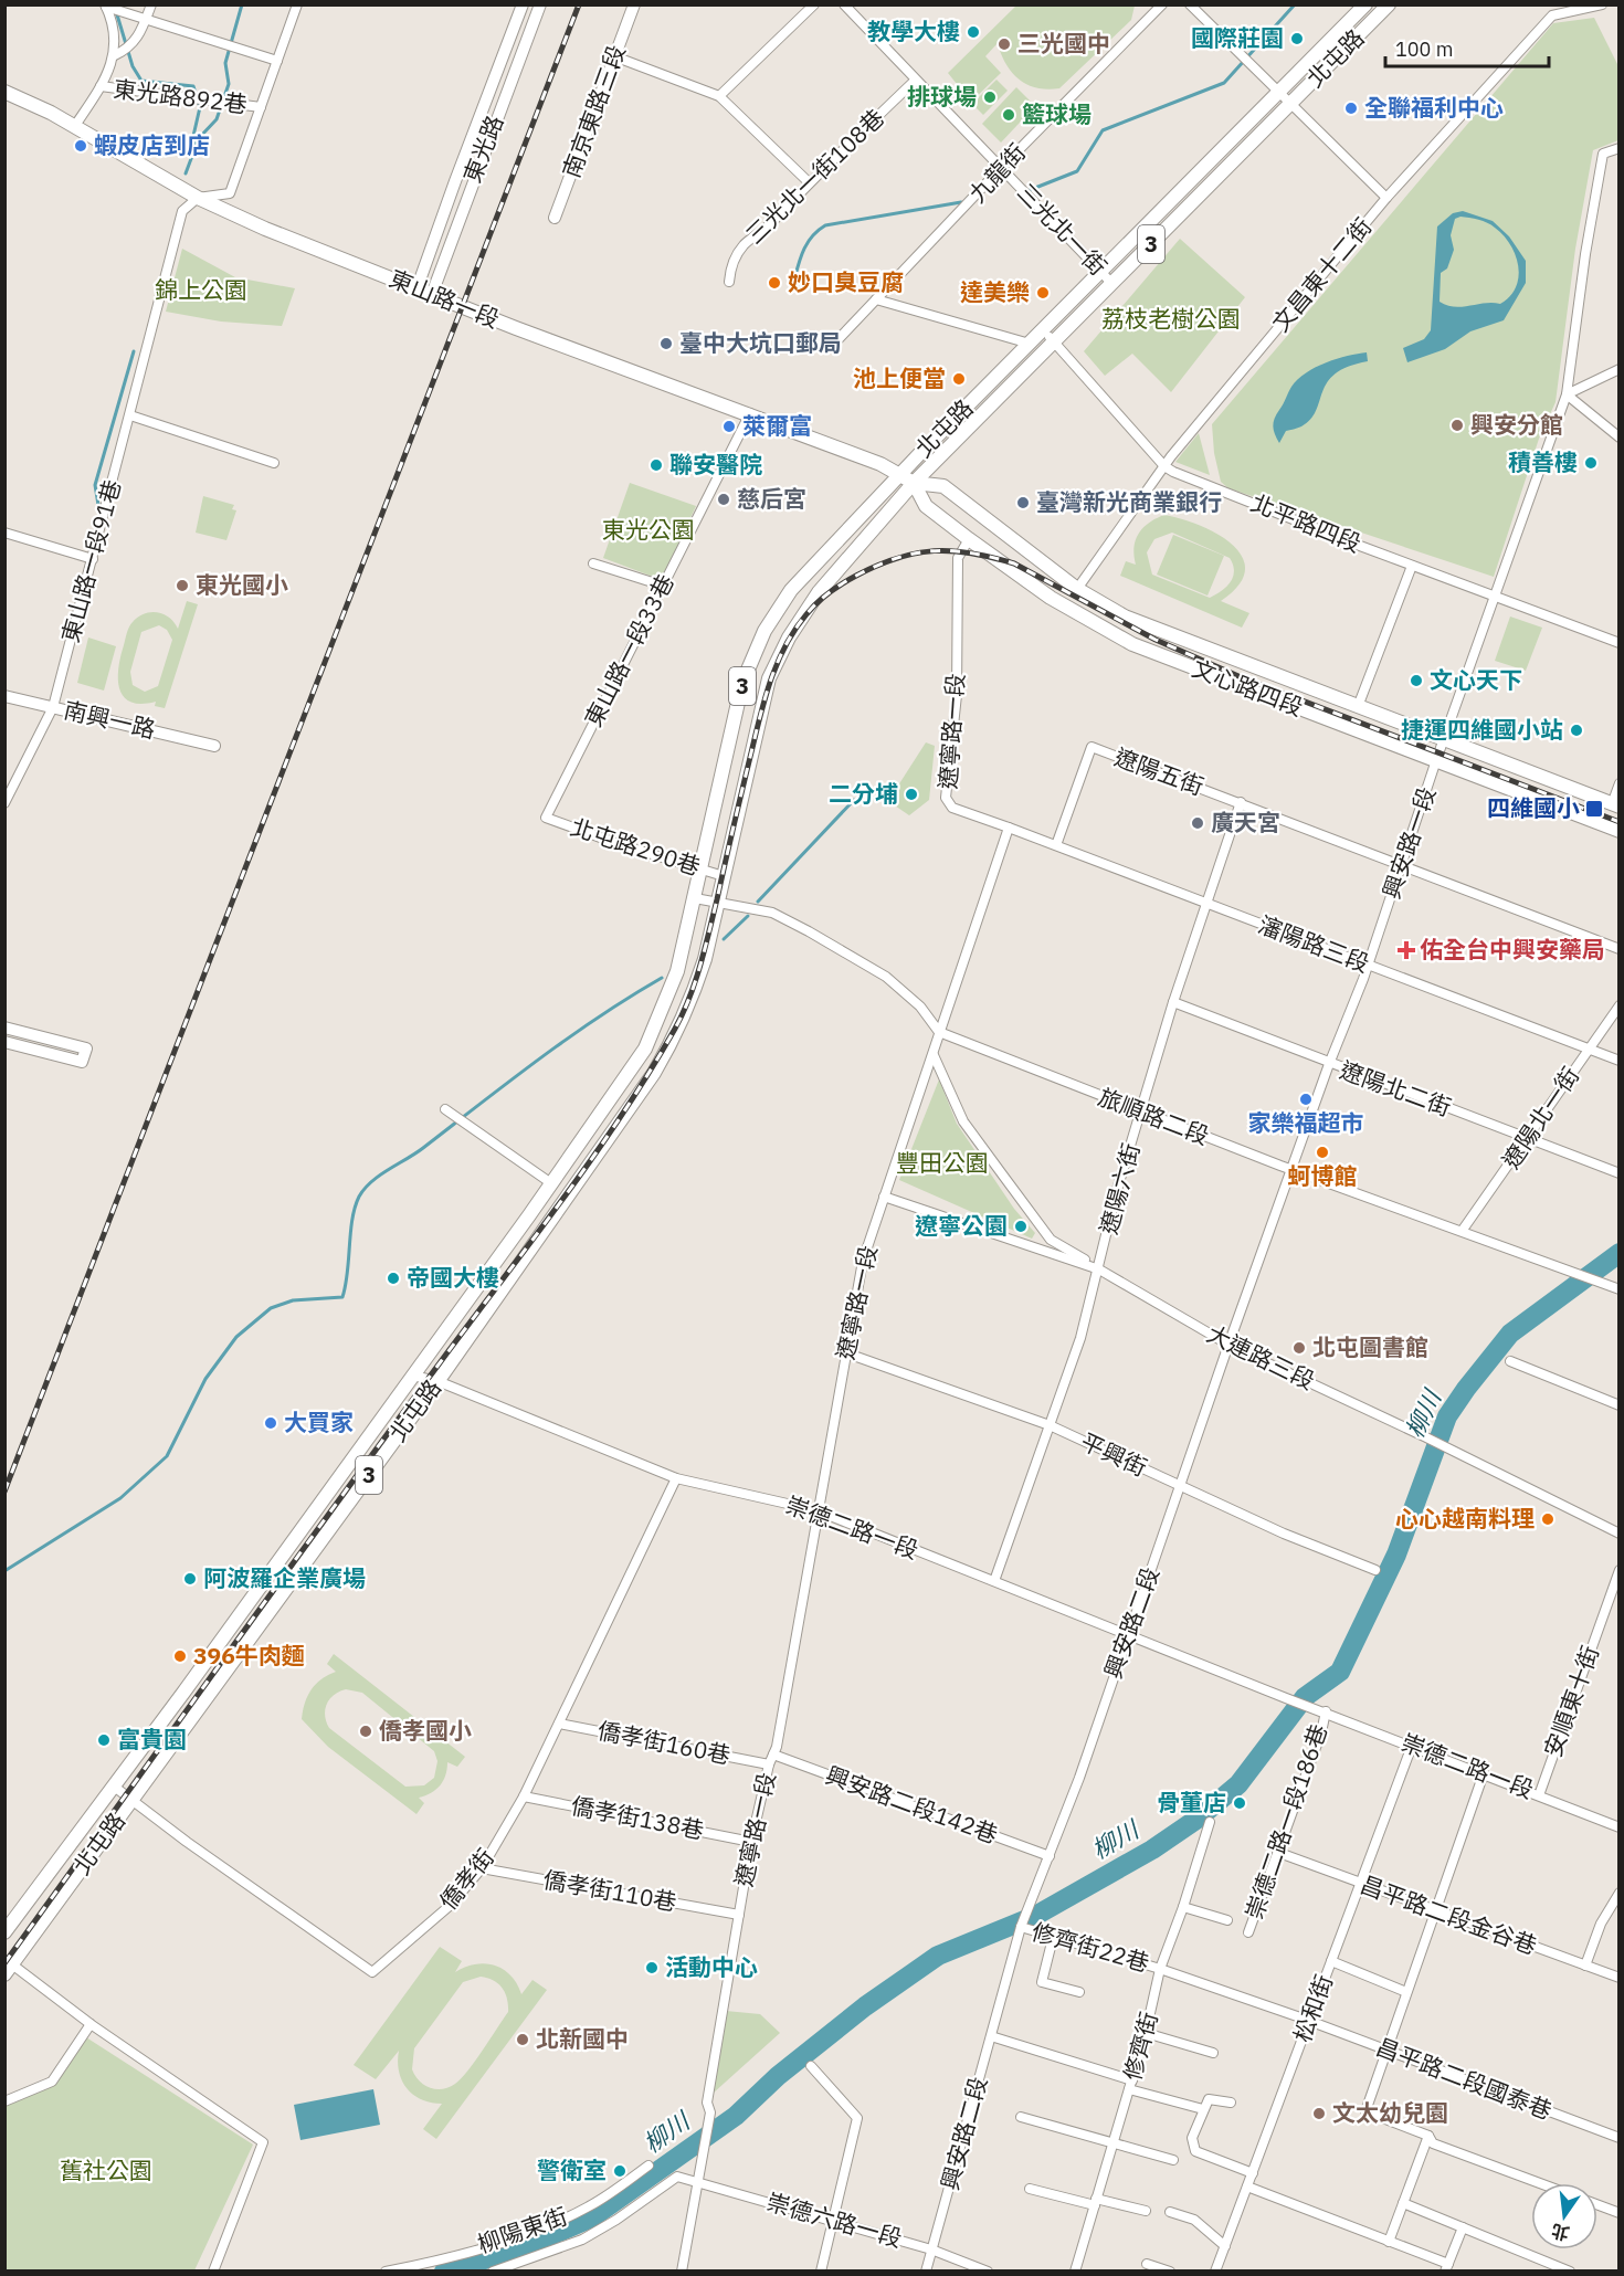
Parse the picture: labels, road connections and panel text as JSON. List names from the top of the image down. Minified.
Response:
{"streets":{"main road":["北屯路","3","東山路一段","文心路四段"],"street":["東光路892巷","南京東路三段","東光路","九龍街","三光北一街108巷","三光北一街","文昌東十二街","北平路四段","東山路一段91巷","東山路一段33巷","南興一路","遼寧路一段","遼陽五街","興安路一段","北屯路290巷","瀋陽路三段","遼陽北二街","旅順路二段","遼陽北一街","遼陽六街","大連路三段","平興街","崇德二路一段","興安路二段","安順東十街","僑孝街160巷","興安路二段142巷","僑孝街138巷","崇德二路一段186巷","僑孝街","僑孝街110巷","昌平路二段金谷巷","修齊街22巷","松和街","修齊街","昌平路二段國泰巷","崇德六路一段","柳陽東街"]},"crossings":[["北屯路","三光北一街"],["北屯路","東山路一段"],["北屯路","北平路四段"],["北屯路","文心路四段"],["北屯路","北屯路290巷"],["北屯路","崇德二路一段"],["北屯路","僑孝街"],["東光路","東山路一段"],["九龍街","三光北一街"],["三光北一街108巷","三光北一街"],["文昌東十二街","北平路四段"],["文昌東十二街","文心路四段"],["東山路一段","東山路一段91巷"],["東山路一段","東山路一段33巷"],["東山路一段","文心路四段"],["北平路四段","興安路一段"],["東山路一段91巷","南興一路"],["東山路一段33巷","北屯路290巷"],["文心路四段","遼寧路一段"],["文心路四段","興安路一段"],["遼寧路一段","瀋陽路三段"],["遼寧路一段","旅順路二段"],["遼寧路一段","大連路三段"],["遼寧路一段","平興街"],["遼寧路一段","崇德二路一段"],["遼寧路一段","僑孝街160巷"],["遼寧路一段","興安路二段142巷"],["遼寧路一段","僑孝街138巷"],["遼寧路一段","僑孝街110巷"],["遼寧路一段","崇德六路一段"],["遼陽五街","興安路一段"],["遼陽五街","瀋陽路三段"],["遼陽五街","遼陽六街"],["興安路一段","瀋陽路三段"],["興安路一段","遼陽北二街"],["興安路一段","旅順路二段"],["興安路一段","大連路三段"],["興安路一段","興安路二段"],["瀋陽路三段","遼陽北一街"],["瀋陽路三段","遼陽六街"],["遼陽北二街","遼陽北一街"],["遼陽北二街","遼陽六街"],["旅順路二段","遼陽北一街"],["旅順路二段","遼陽六街"],["遼陽六街","大連路三段"],["遼陽六街","平興街"],["遼陽六街","崇德二路一段"],["大連路三段","興安路二段"],["平興街","興安路二段"],["崇德二路一段","興安路二段"],["崇德二路一段","安順東十街"],["崇德二路一段","崇德二路一段186巷"],["崇德二路一段","僑孝街"],["崇德二路一段","松和街"],["興安路二段","興安路二段142巷"],["興安路二段","修齊街22巷"],["興安路二段","崇德六路一段"],["僑孝街160巷","僑孝街"],["僑孝街138巷","僑孝街"],["崇德二路一段186巷","昌平路二段金谷巷"],["僑孝街","僑孝街110巷"],["昌平路二段金谷巷","松和街"],["修齊街22巷","松和街"],["修齊街22巷","修齊街"],["修齊街22巷","昌平路二段國泰巷"],["松和街","昌平路二段國泰巷"]],"water":["柳川"],"parks":["錦上公園","荔枝老樹公園","東光公園","豐田公園","舊社公園"],"places":{"other":["教學大樓","國際莊園","三光國中","排球場","全聯福利中心","籃球場","蝦皮店到店","妙口臭豆腐","達美樂","臺中大坑口郵局","池上便當","興安分館","萊爾富","積善樓","聯安醫院","慈后宮","臺灣新光商業銀行","東光國小","文心天下","捷運四維國小站","二分埔","廣天宮","家樂福超市","蚵博館","遼寧公園","帝國大樓","北屯圖書館","大買家","心心越南料理","阿波羅企業廣場","396牛肉麵","僑孝國小","富貴園","骨董店","活動中心","北新國中","文太幼兒園","警衛室"],"transit":["四維國小"],"health":["佑全台中興安藥局"]},"scale_bar":"100 m","north":"bottom"}
